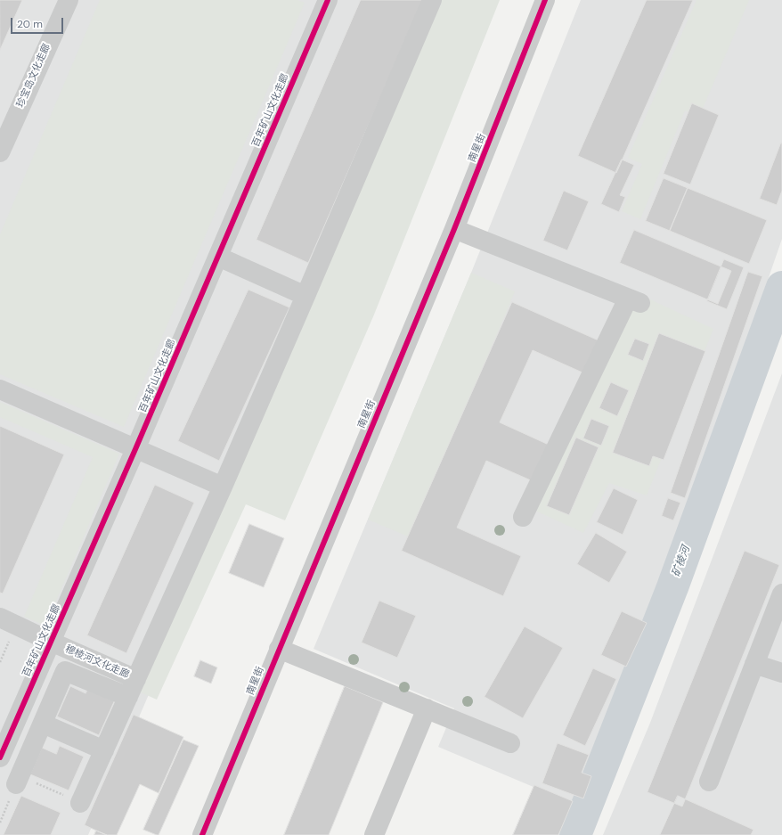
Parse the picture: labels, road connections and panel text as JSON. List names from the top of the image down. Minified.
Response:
{"streets":{"street":["珍宝岛文化走廊","百年矿山文化走廊","南星街","穆棱河文化走廊"]},"crossings":[["百年矿山文化走廊","穆棱河文化走廊"]],"water":["矿棱河"],"scale_bar":"20 m"}
